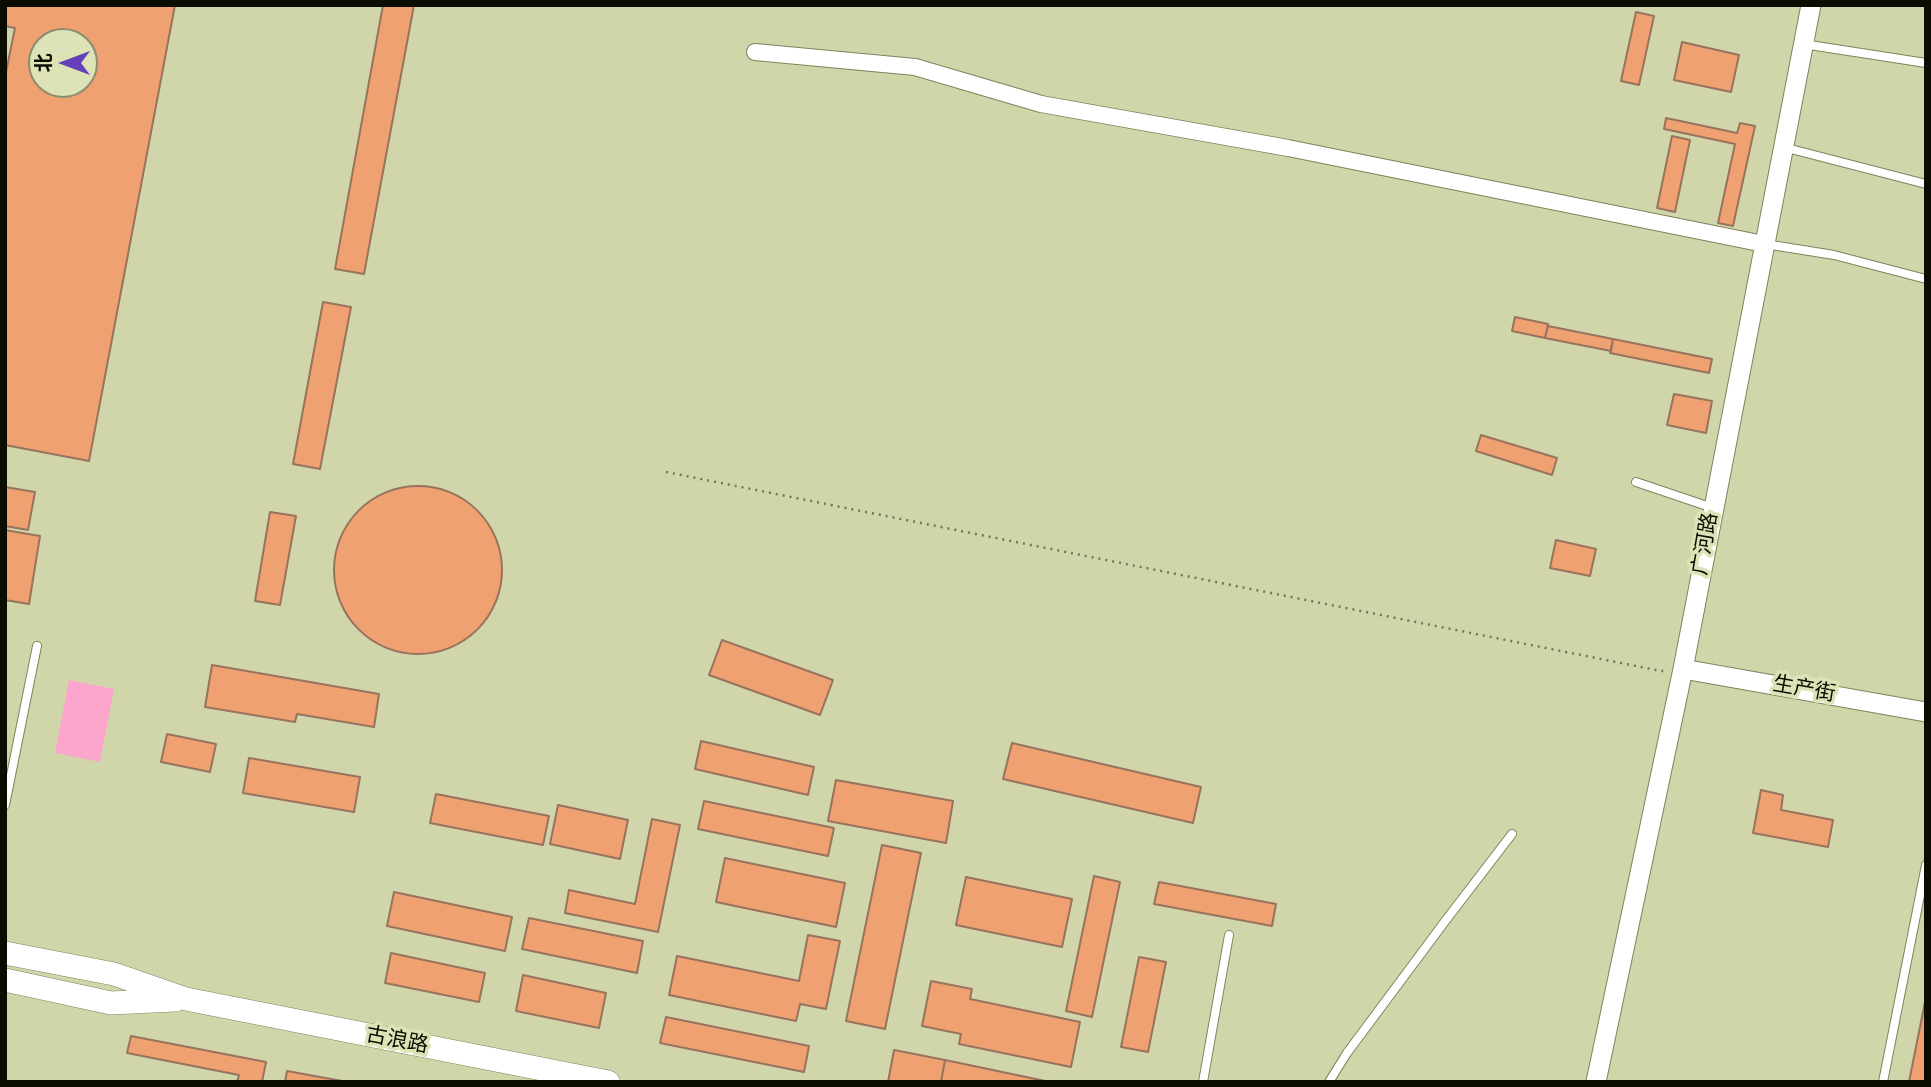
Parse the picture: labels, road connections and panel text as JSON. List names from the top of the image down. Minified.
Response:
{"streets":{"main road":["古浪路"],"street":["广河路","生产街"]},"crossings":[["广河路","生产街"]],"north":"left"}
